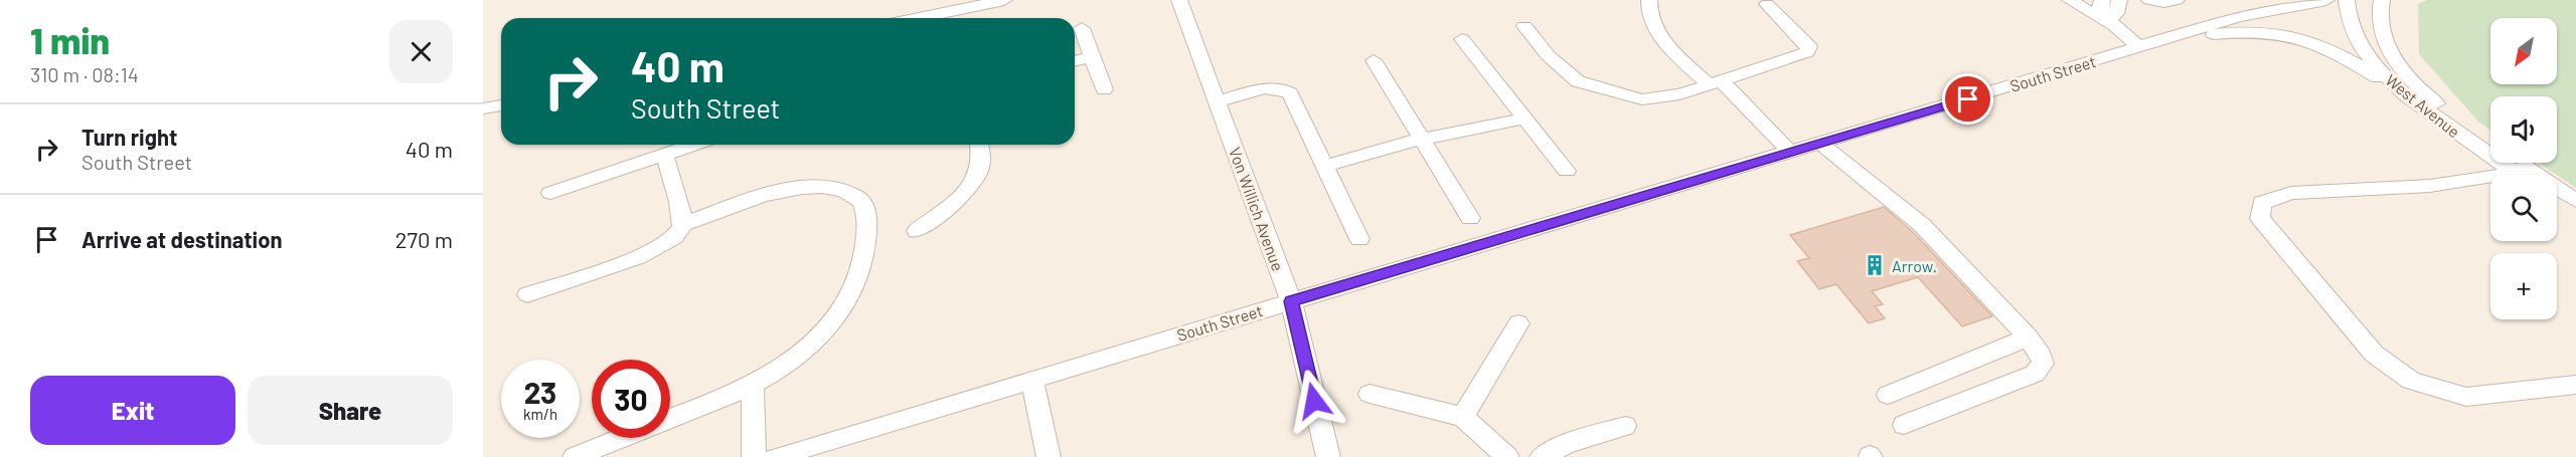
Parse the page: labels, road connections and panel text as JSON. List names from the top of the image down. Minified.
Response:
{"streets":{"street":["South Street","West Avenue","Von Willich Avenue"]},"crossings":[["South Street","Von Willich Avenue"]],"places":{"building":["Arrow."]},"north":"bottom left","page":{"heading":["1 min","310 m · 08:14"],"map_buttons":"+","turn":["40 m","South Street"],"list":[{"name":"Turn right","note":"South Street","value":"40 m"},{"name":"Arrive at destination","value":"270 m"}],"speed":"23 km/h","limit":"30","buttons":["Exit","Share"]}}
